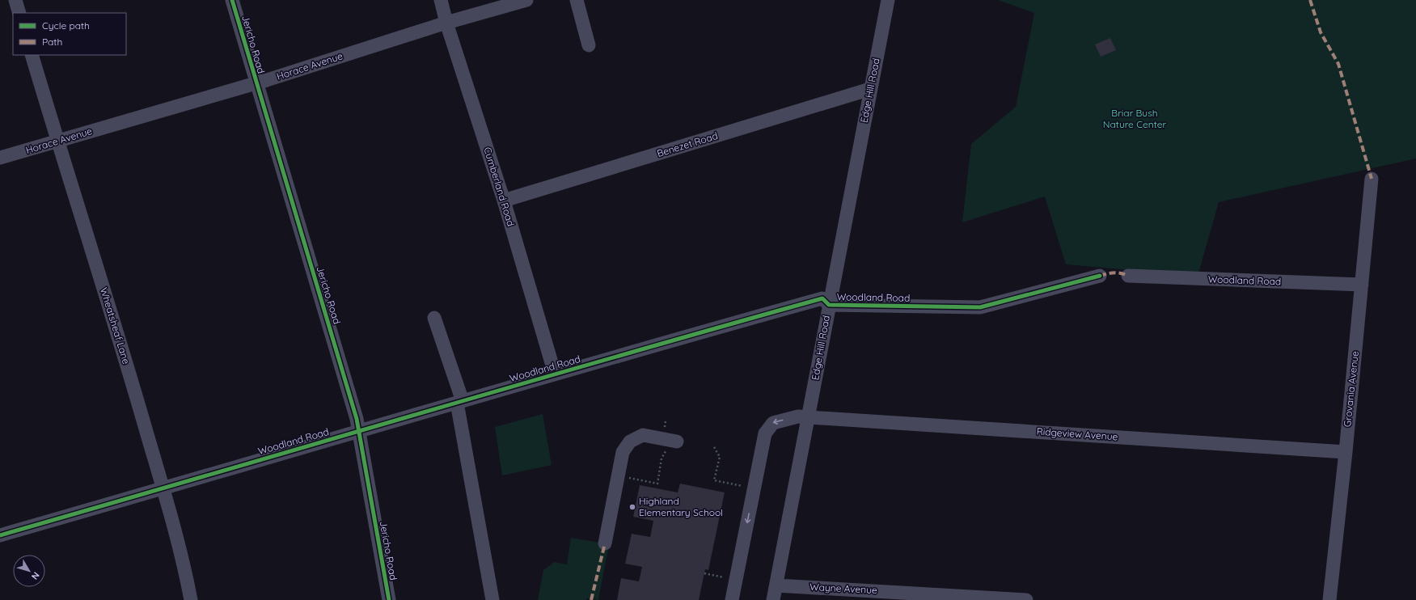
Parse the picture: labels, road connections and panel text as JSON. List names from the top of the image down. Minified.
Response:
{"streets":{"street":["Jericho Road","Horace Avenue","Edge Hill Road","Benezet Road","Cumberland Road","Woodland Road","Wheatsheaf Lane","Grovania Avenue","Ridgeview Avenue","Wayne Avenue"]},"crossings":[["Jericho Road","Horace Avenue"],["Jericho Road","Woodland Road"],["Horace Avenue","Cumberland Road"],["Horace Avenue","Wheatsheaf Lane"],["Edge Hill Road","Benezet Road"],["Edge Hill Road","Woodland Road"],["Edge Hill Road","Ridgeview Avenue"],["Edge Hill Road","Wayne Avenue"],["Benezet Road","Cumberland Road"],["Cumberland Road","Woodland Road"],["Woodland Road","Wheatsheaf Lane"],["Woodland Road","Grovania Avenue"],["Grovania Avenue","Ridgeview Avenue"]],"parks":["Briar Bush Nature Center"],"places":["Highland Elementary School"],"legend":["Cycle path","Path"],"north":"bottom right"}
